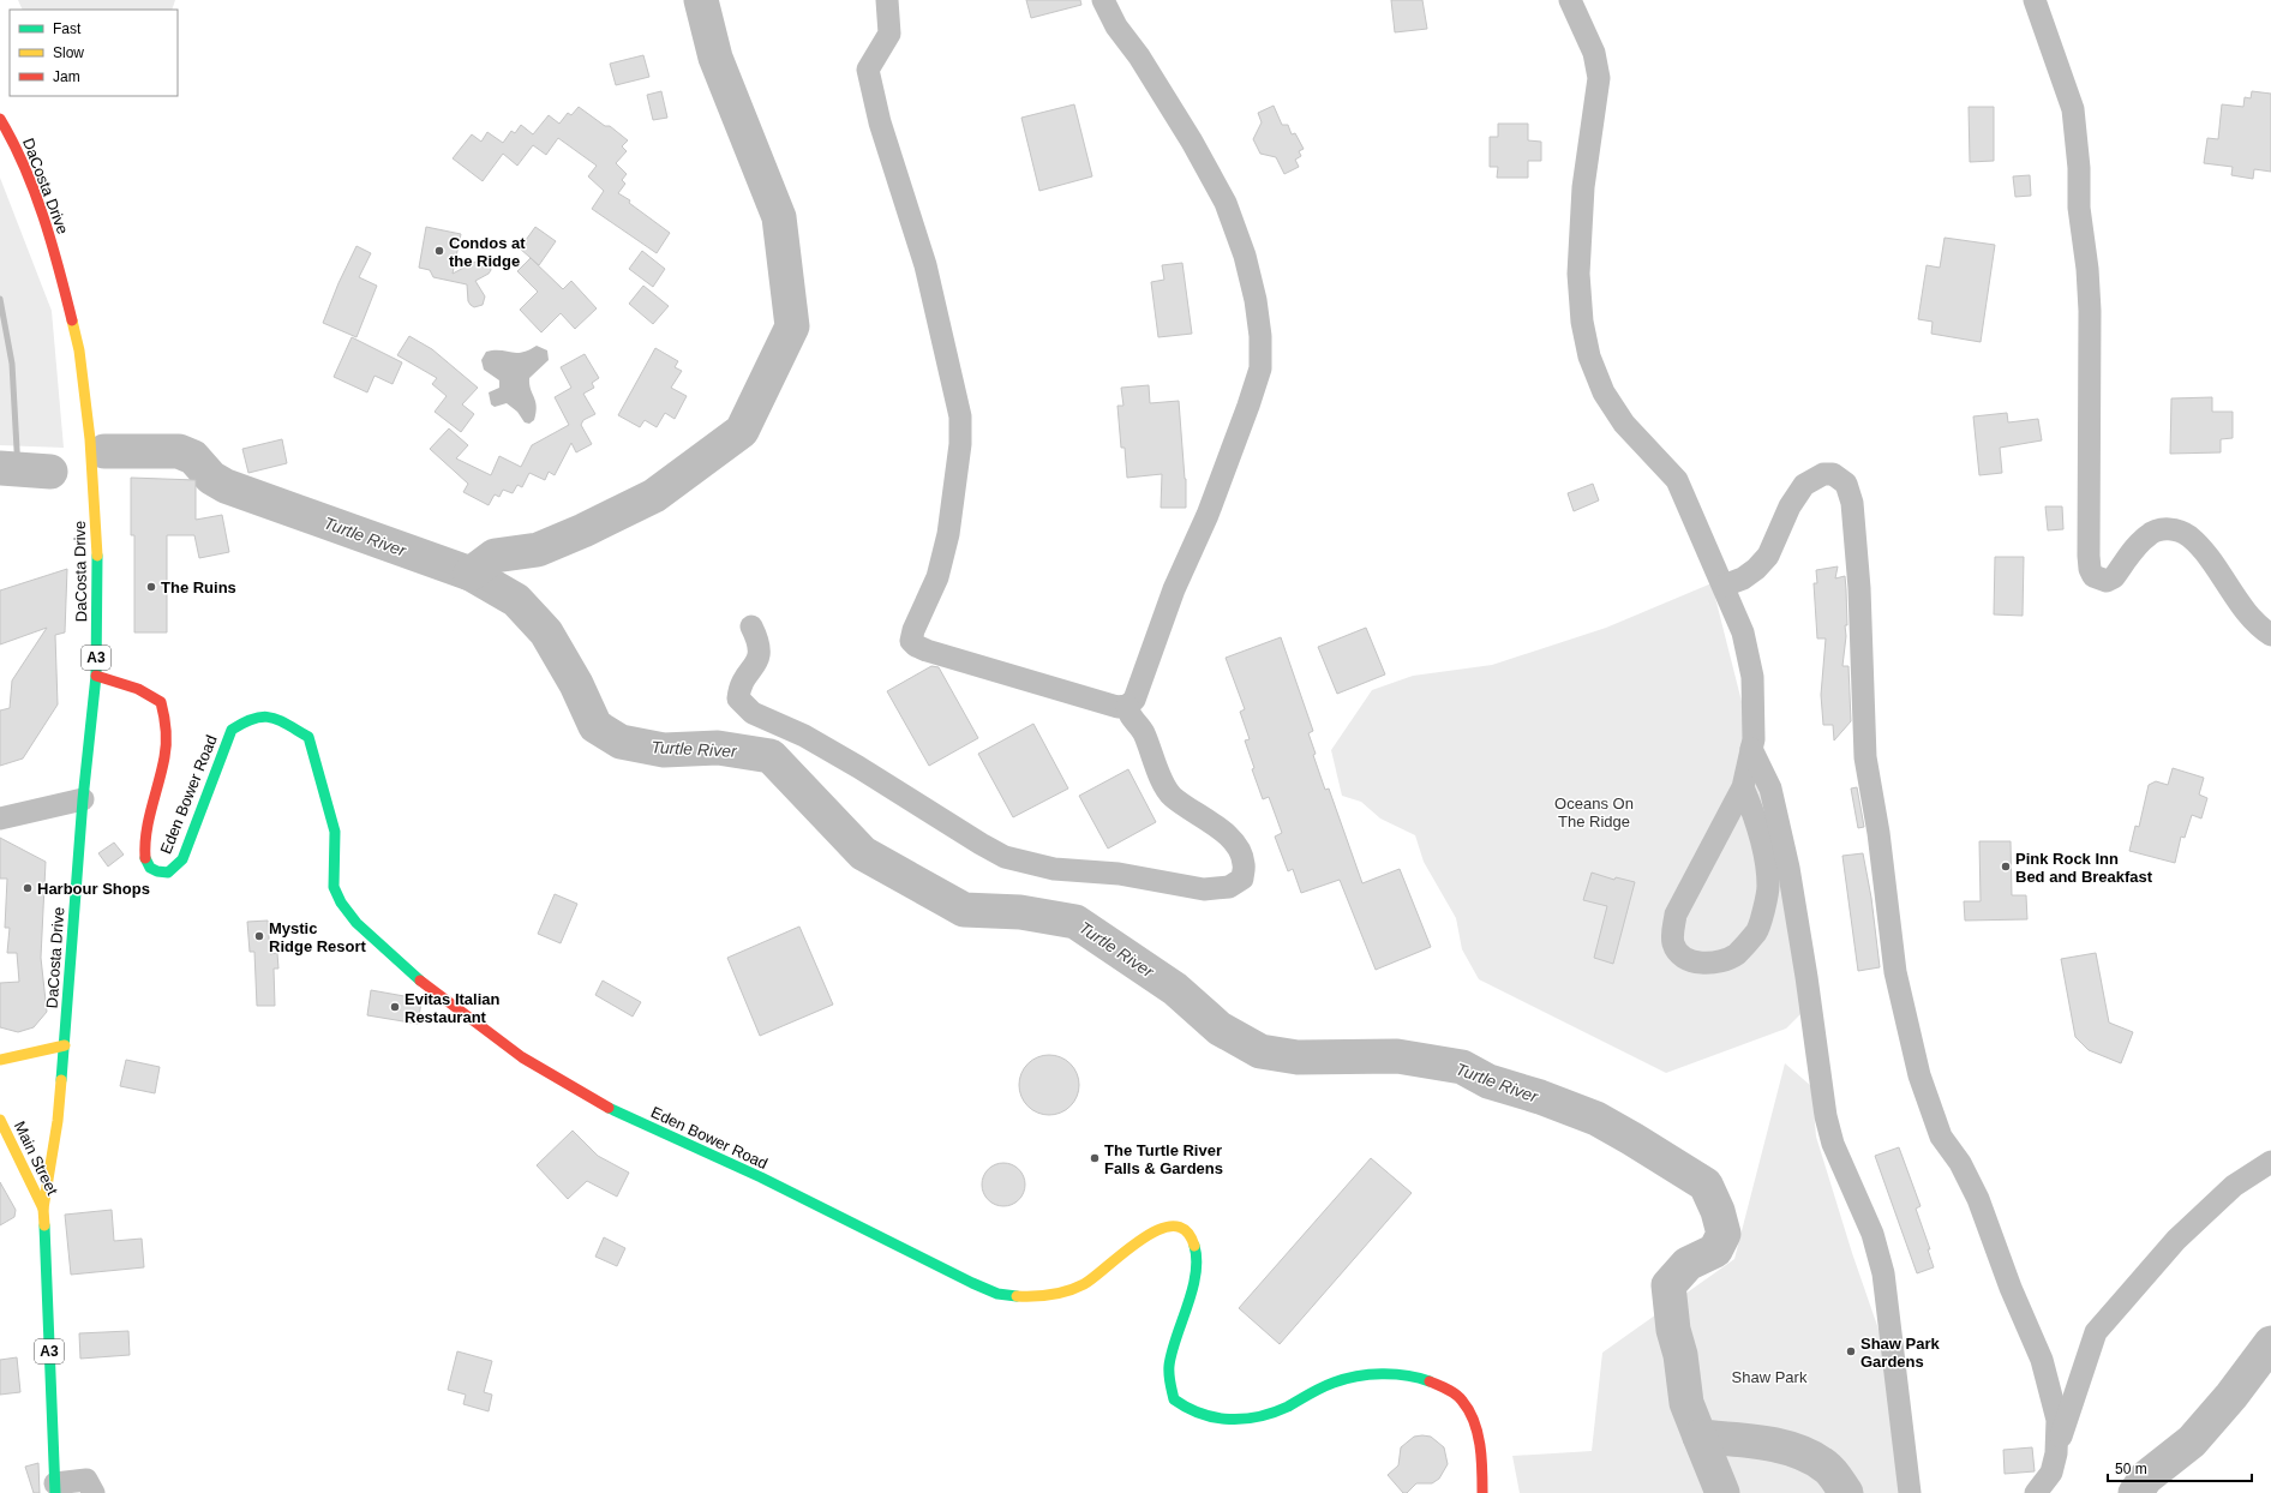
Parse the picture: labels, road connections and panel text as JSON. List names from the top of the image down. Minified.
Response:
{"streets":{"street":["DaCosta Drive","A3","Eden Bower Road","Main Street"]},"crossings":[["DaCosta Drive","A3"],["DaCosta Drive","Eden Bower Road"],["DaCosta Drive","Main Street"],["A3","Main Street"]],"water":["Turtle River"],"parks":["Oceans On The Ridge","Shaw Park"],"places":["Condos at the Ridge","The Ruins","Pink Rock Inn Bed and Breakfast","Harbour Shops","Mystic Ridge Resort","Evitas Italian Restaurant","The Turtle River Falls & Gardens","Shaw Park Gardens"],"legend":["Fast","Slow","Jam"],"scale_bar":"50 m"}
